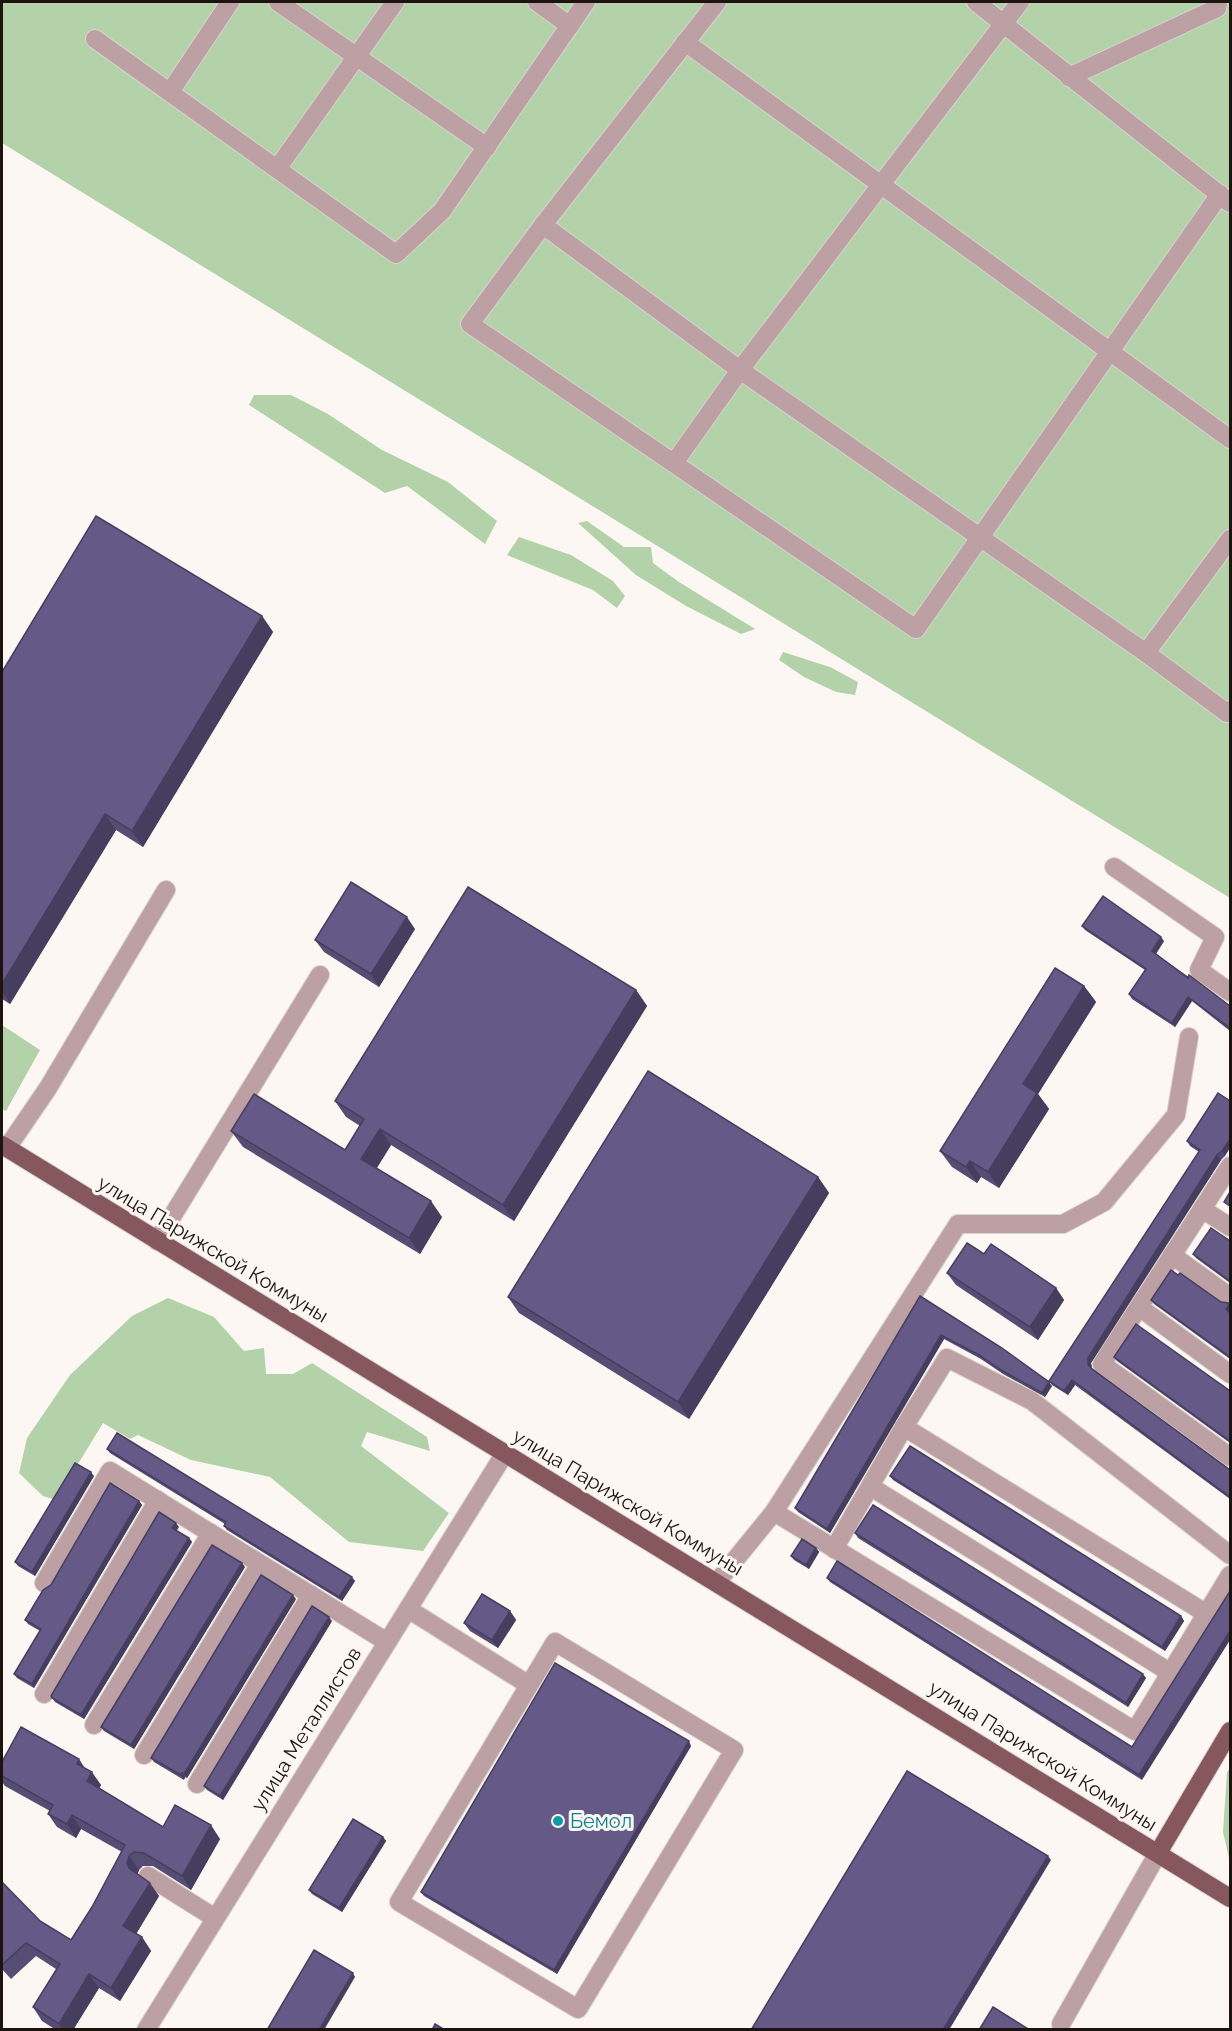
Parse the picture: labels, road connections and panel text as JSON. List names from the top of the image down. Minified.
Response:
{"streets":{"main road":["улица Парижской Коммуны"],"street":["улица Металлистов"]},"crossings":[["улица Парижской Коммуны","улица Металлистов"]],"places":["Бемол"]}
